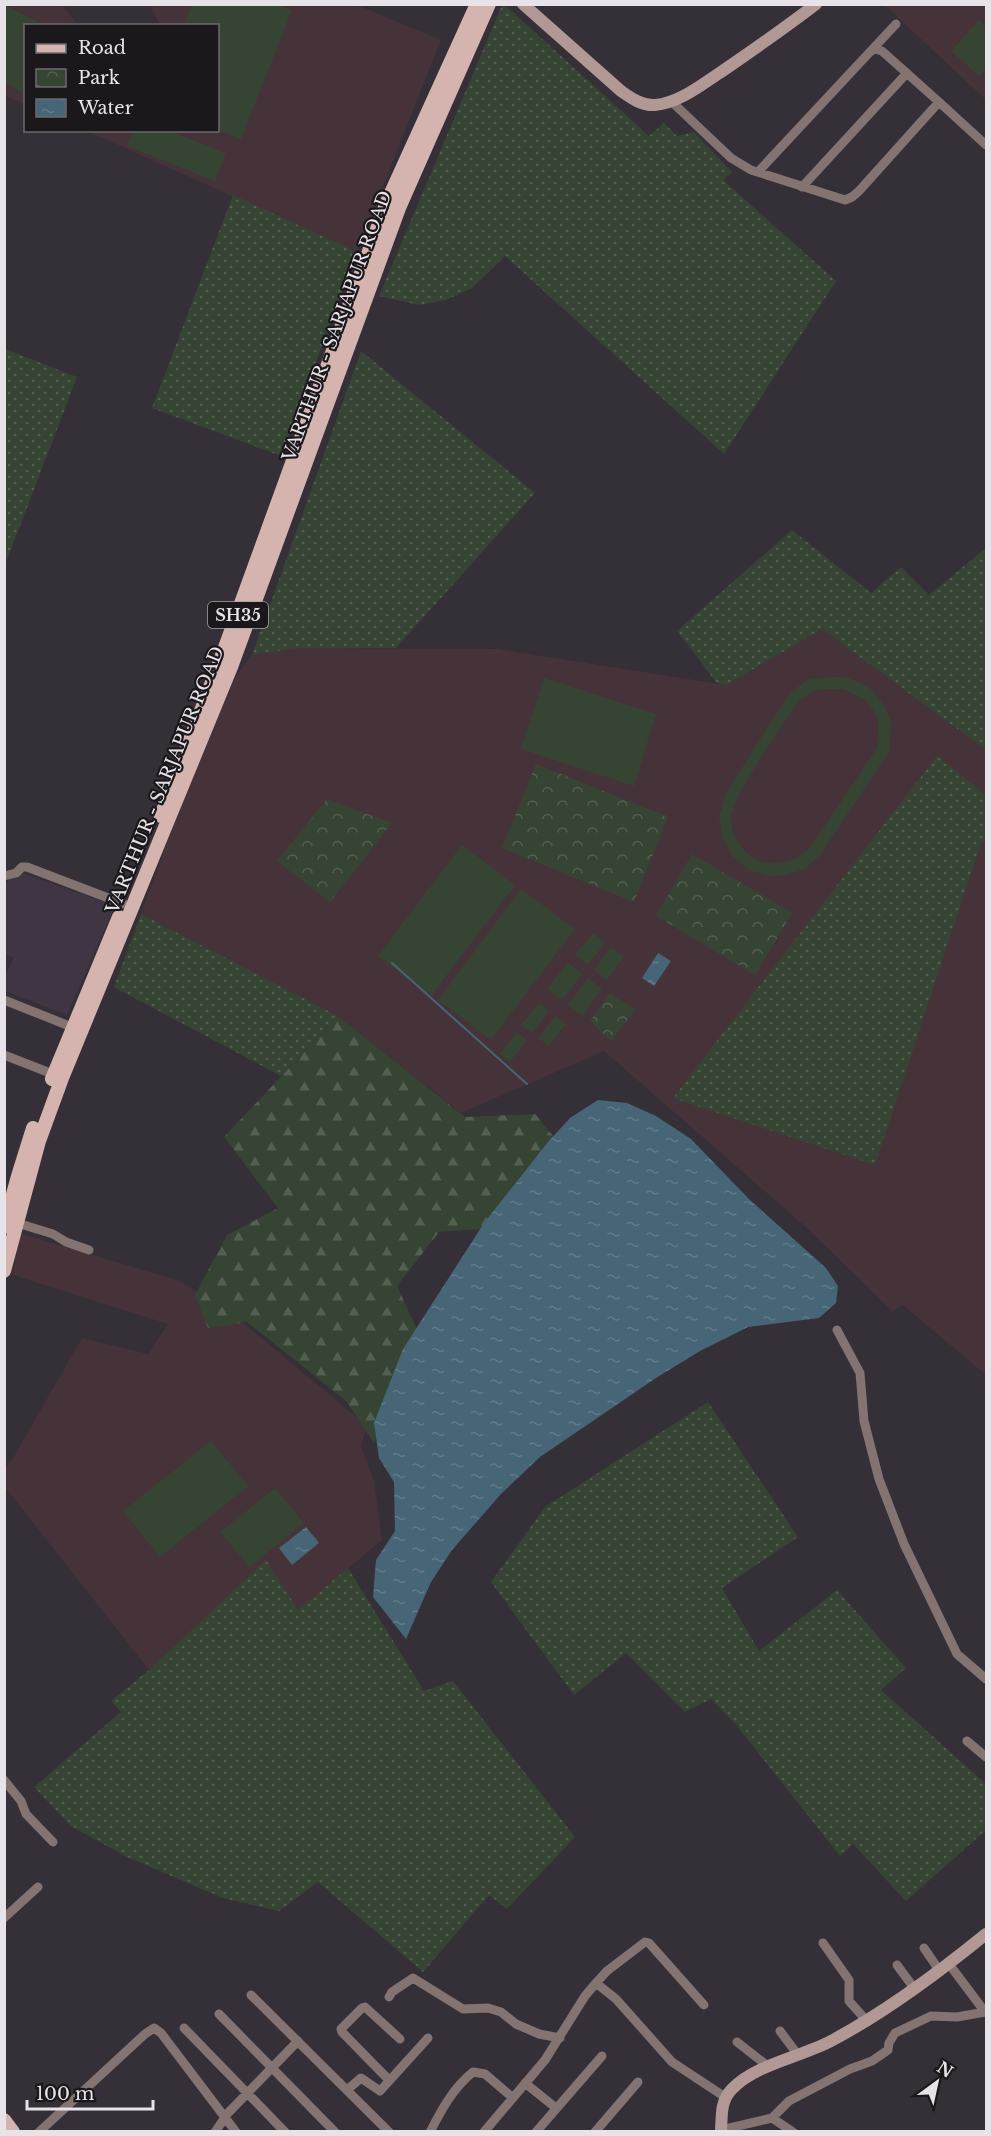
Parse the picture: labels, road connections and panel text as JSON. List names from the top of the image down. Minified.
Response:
{"streets":{"main road":["VARTHUR - SARJAPUR ROAD","SH35"]},"legend":["Road","Park","Water"],"scale_bar":"100 m","north":"top right"}
